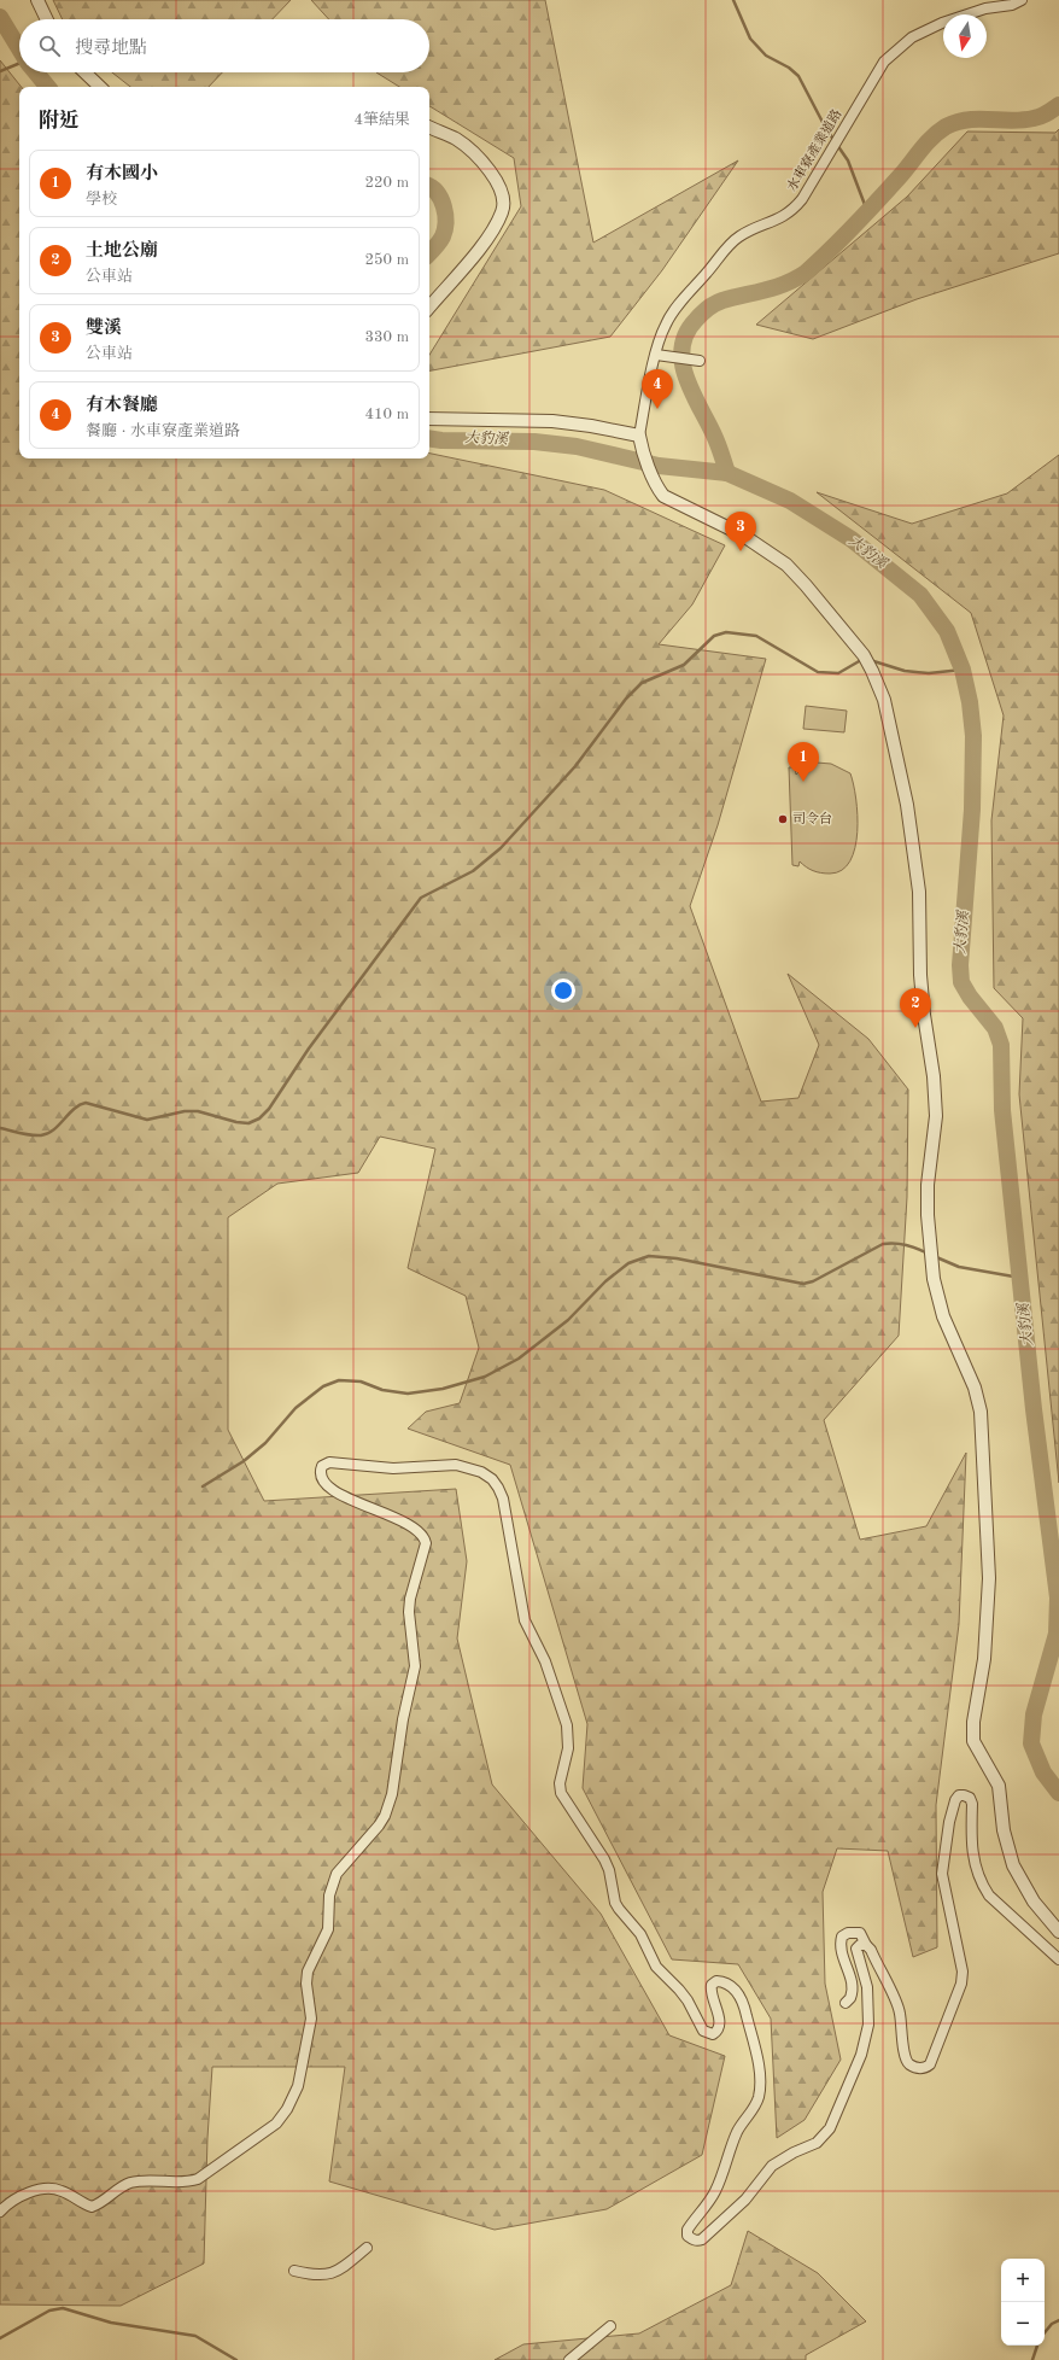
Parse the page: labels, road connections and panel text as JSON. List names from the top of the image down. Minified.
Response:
{"streets":{"street":["水車寮產業道路"]},"water":["大豹溪"],"places":["司令台"],"north":"bottom","page":{"search":"搜尋地點","heading":["附近","4筆結果"],"list":[{"mark":"1","name":"有木國小","note":"學校","value":"220 m"},{"mark":"2","name":"土地公廟","note":"公車站","value":"250 m"},{"mark":"3","name":"雙溪","note":"公車站","value":"330 m"},{"mark":"4","name":"有木餐廳","note":"餐廳 · 水車寮產業道路","value":"410 m"}],"pins":["4","3","1","2"],"map_buttons":["+","−"]}}
